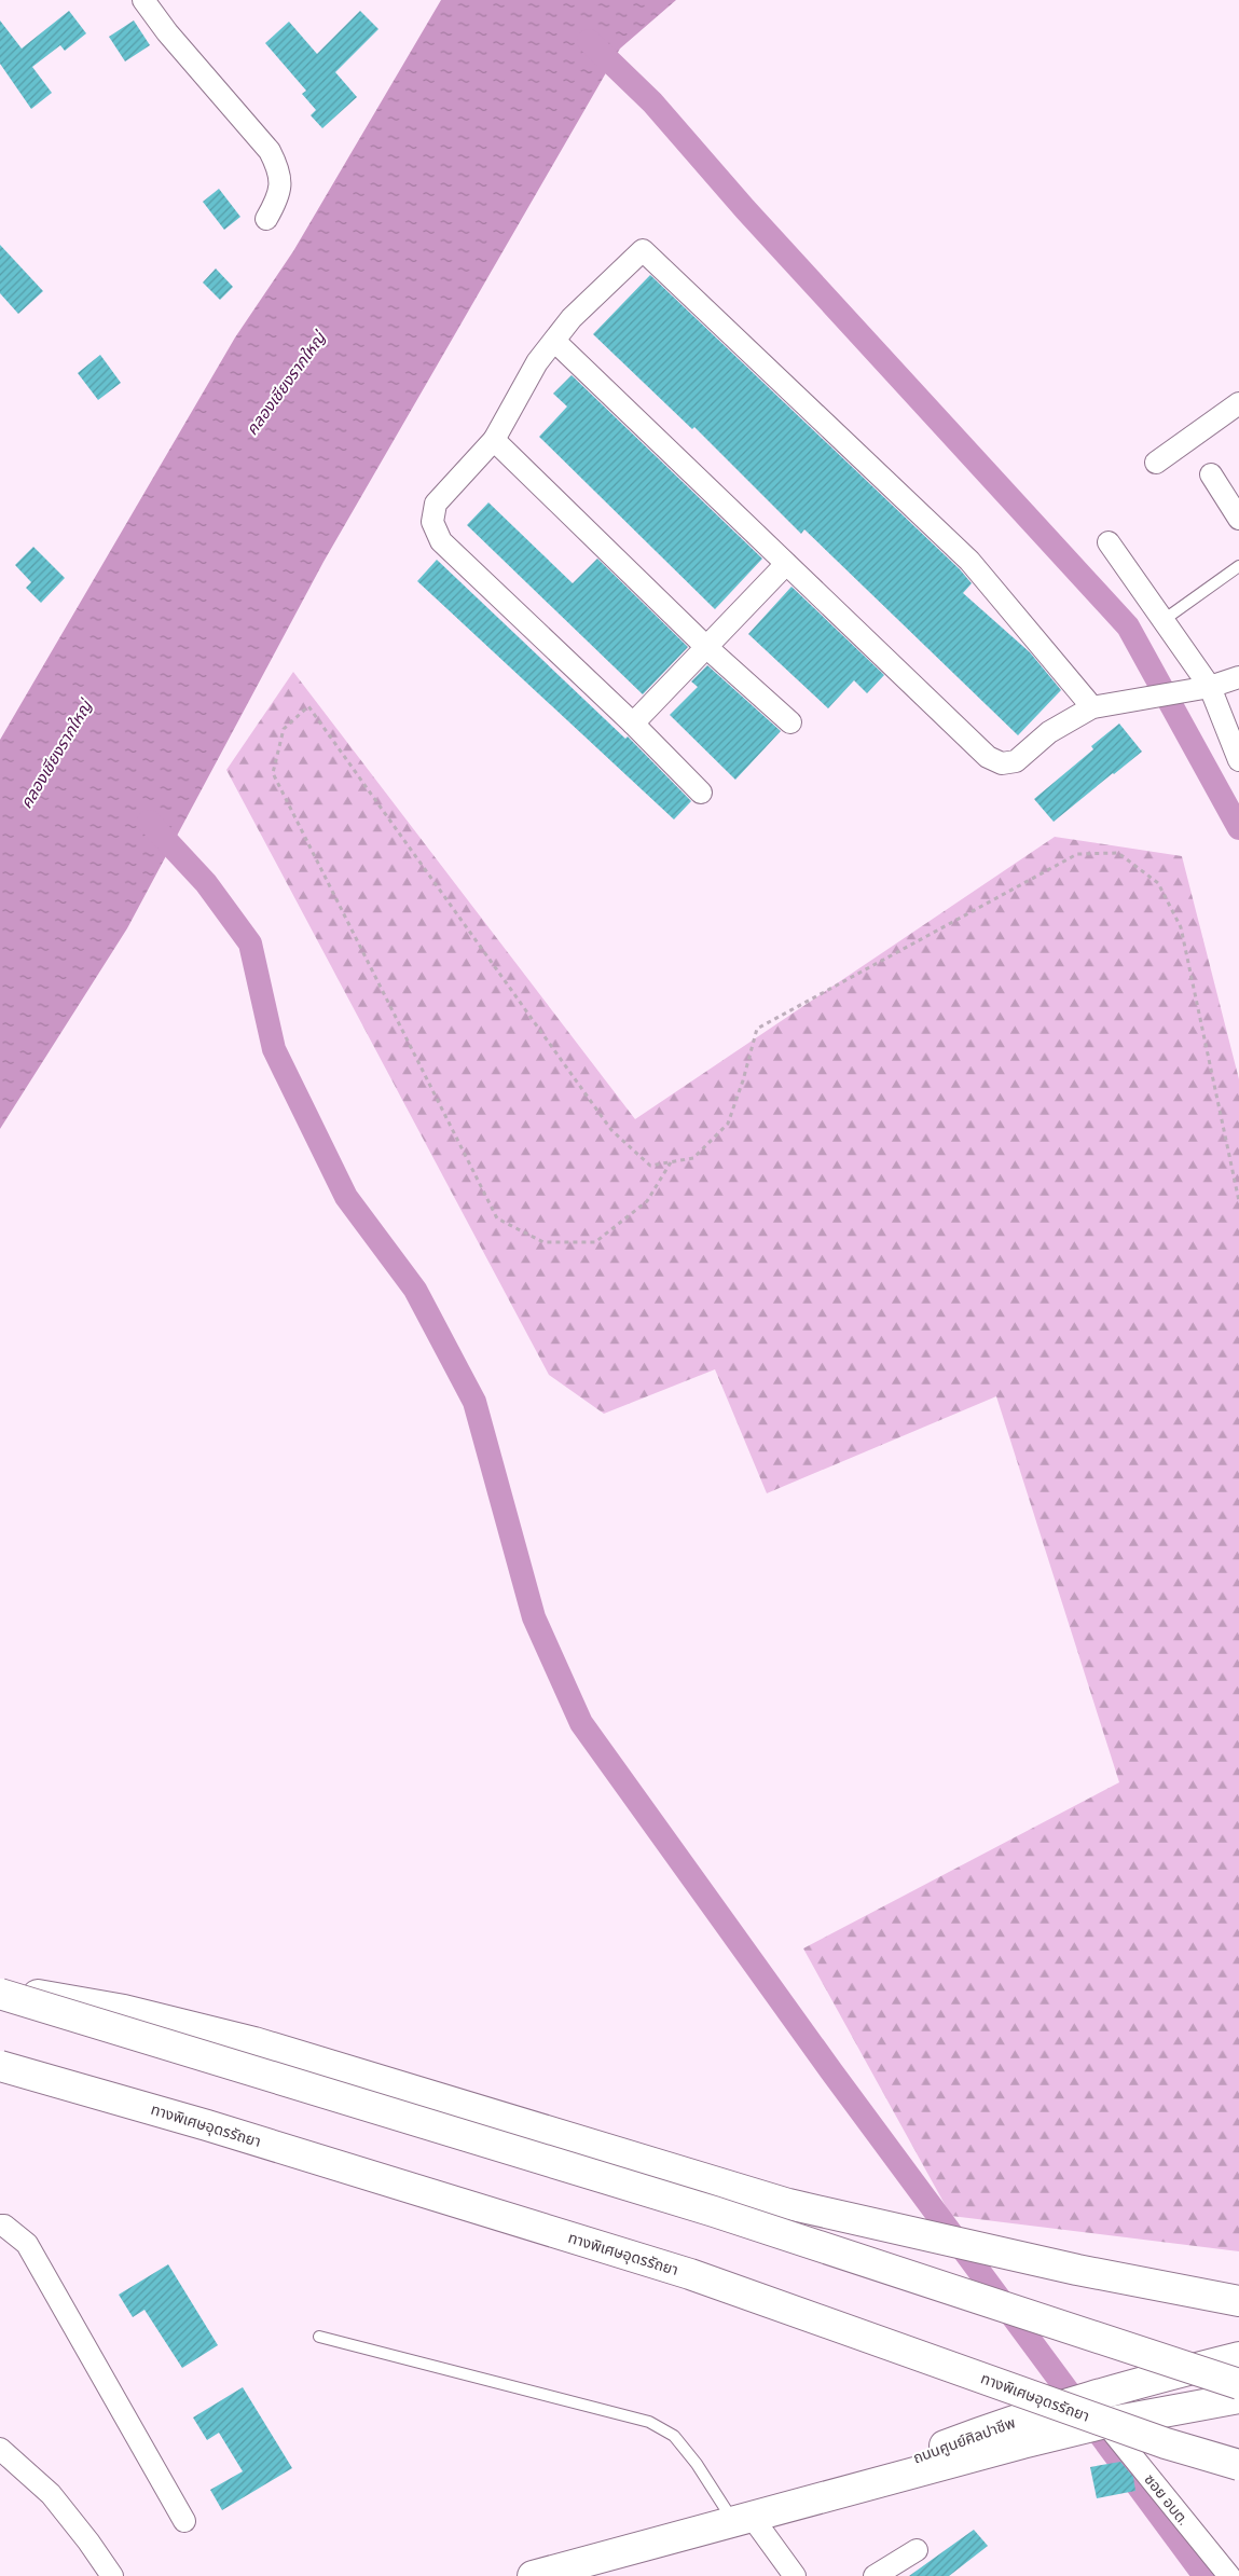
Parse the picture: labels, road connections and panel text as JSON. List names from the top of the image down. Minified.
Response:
{"streets":{"main road":["ทางพิเศษอุดรรัถยา","ถนนศูนย์ศิลปาชีพ"],"street":["ซอย อบต."]},"crossings":[["ถนนศูนย์ศิลปาชีพ","ซอย อบต."]],"water":["คลองเชียงรากใหญ่"]}
